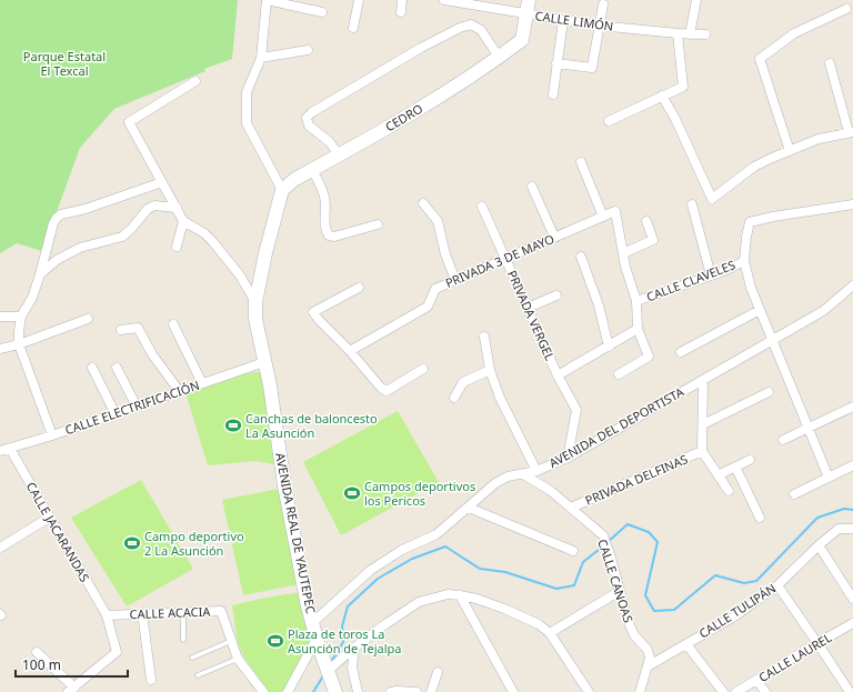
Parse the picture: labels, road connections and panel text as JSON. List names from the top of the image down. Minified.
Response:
{"streets":{"street":["CALLE LIMÓN","CEDRO","PRIVADA 3 DE MAYO","CALLE CLAVELES","PRIVADA VERGEL","CALLE ELECTRIFICACIÓN","AVENIDA DEL DEPORTISTA","PRIVADA DELFINAS","CALLE JACARANDAS","AVENIDA REAL DE YAUTEPEC","CALLE CANOAS","CALLE TULIPÁN","CALLE ACACIA","CALLE LAUREL"]},"crossings":[["CALLE LIMÓN","CEDRO"],["CEDRO","AVENIDA REAL DE YAUTEPEC"],["PRIVADA 3 DE MAYO","PRIVADA VERGEL"],["PRIVADA VERGEL","AVENIDA DEL DEPORTISTA"],["CALLE ELECTRIFICACIÓN","CALLE JACARANDAS"],["CALLE ELECTRIFICACIÓN","AVENIDA REAL DE YAUTEPEC"],["AVENIDA DEL DEPORTISTA","PRIVADA DELFINAS"],["AVENIDA DEL DEPORTISTA","AVENIDA REAL DE YAUTEPEC"],["AVENIDA DEL DEPORTISTA","CALLE CANOAS"],["PRIVADA DELFINAS","CALLE CANOAS"],["CALLE JACARANDAS","CALLE ACACIA"],["CALLE CANOAS","CALLE TULIPÁN"]],"parks":["Parque Estatal El Texcal"],"places":{"sports":["Canchas de baloncesto La Asunción","Campos deportivos los Pericos","Campo deportivo 2 La Asunción","Plaza de toros La Asunción de Tejalpa"]},"scale_bar":"100 m"}
